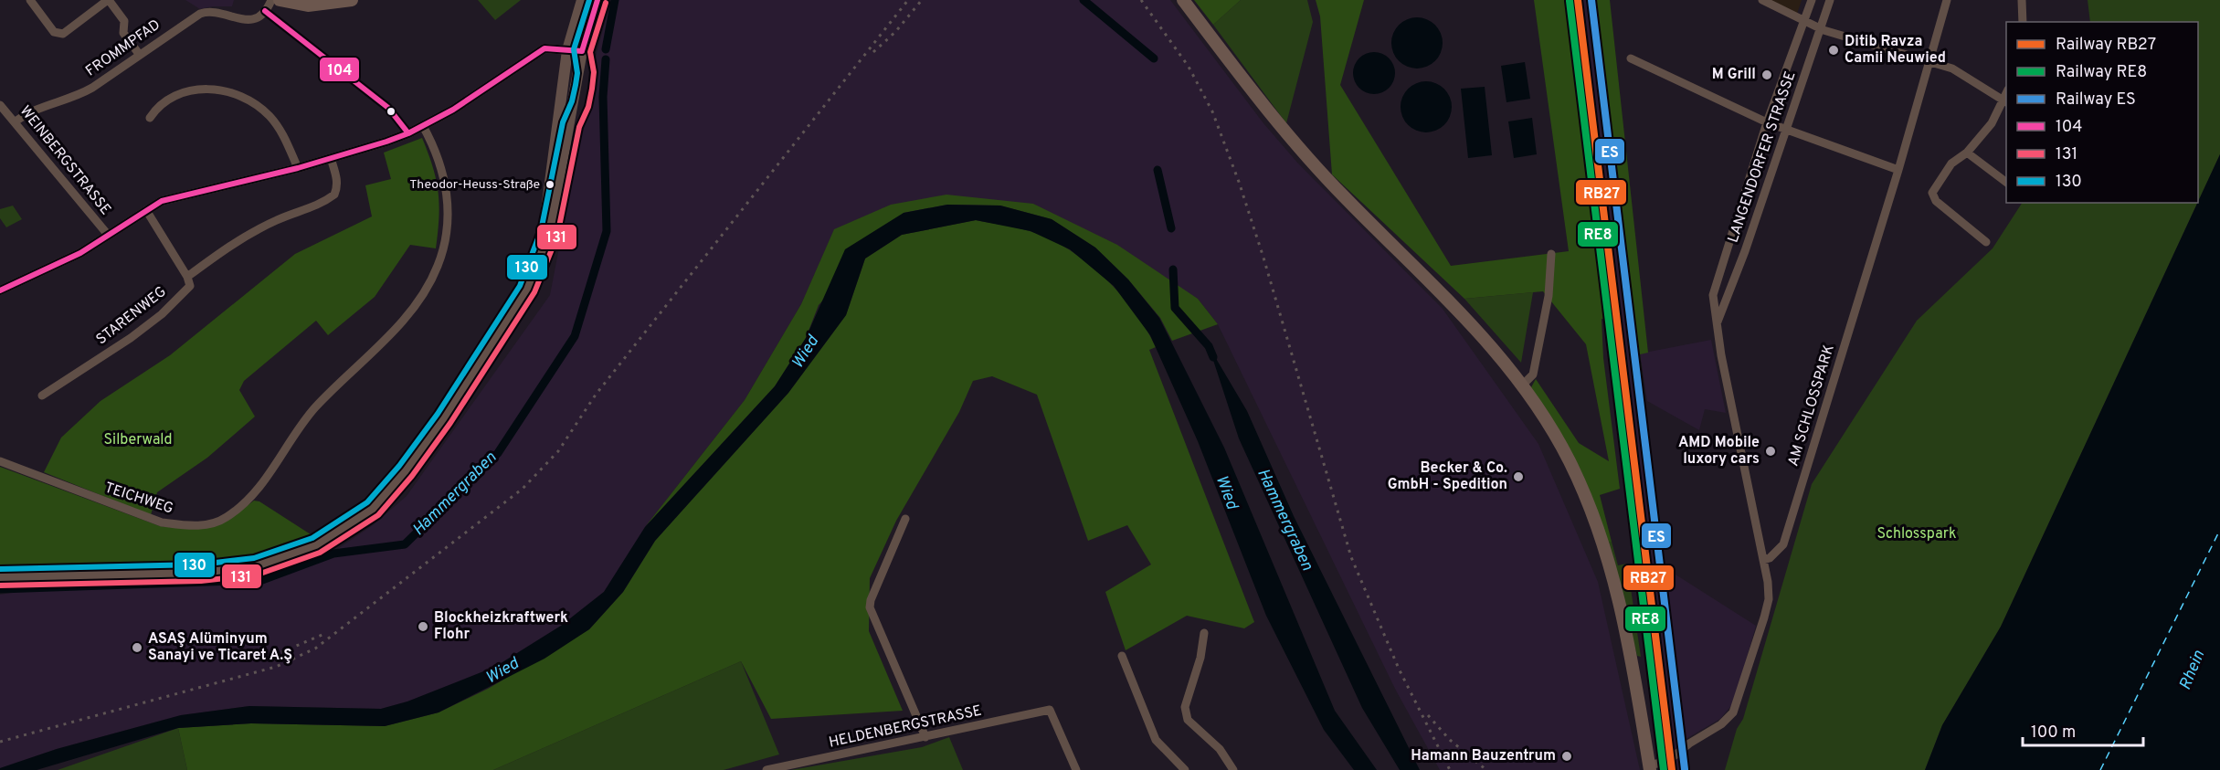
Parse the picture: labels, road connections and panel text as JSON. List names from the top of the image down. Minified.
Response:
{"streets":{"street":["FROMMPFAD","LANGENDORFER STRASSE","WEINBERGSTRASSE","STARENWEG","AM SCHLOSSPARK","TEICHWEG","HELDENBERGSTRASSE"]},"crossings":[["FROMMPFAD","WEINBERGSTRASSE"],["LANGENDORFER STRASSE","AM SCHLOSSPARK"]],"water":["Wied","Hammergraben","Rhein"],"parks":["Silberwald","Schlosspark"],"places":["Ditib Ravza Camii Neuwied","M Grill","Theodor-Heuss-Straße","AMD Mobile luxory cars","Becker & Co. GmbH - Spedition","Blockheizkraftwerk Flohr","ASAŞ Alüminyum Sanayi ve Ticaret A.Ş","Hamann Bauzentrum"],"lines":["rail line RB27","rail line ES","transit line 104","transit line 130","rail line RE8","transit line 131"],"legend":["Railway RB27","Railway RE8","Railway ES","104","131","130"],"scale_bar":"100 m"}
